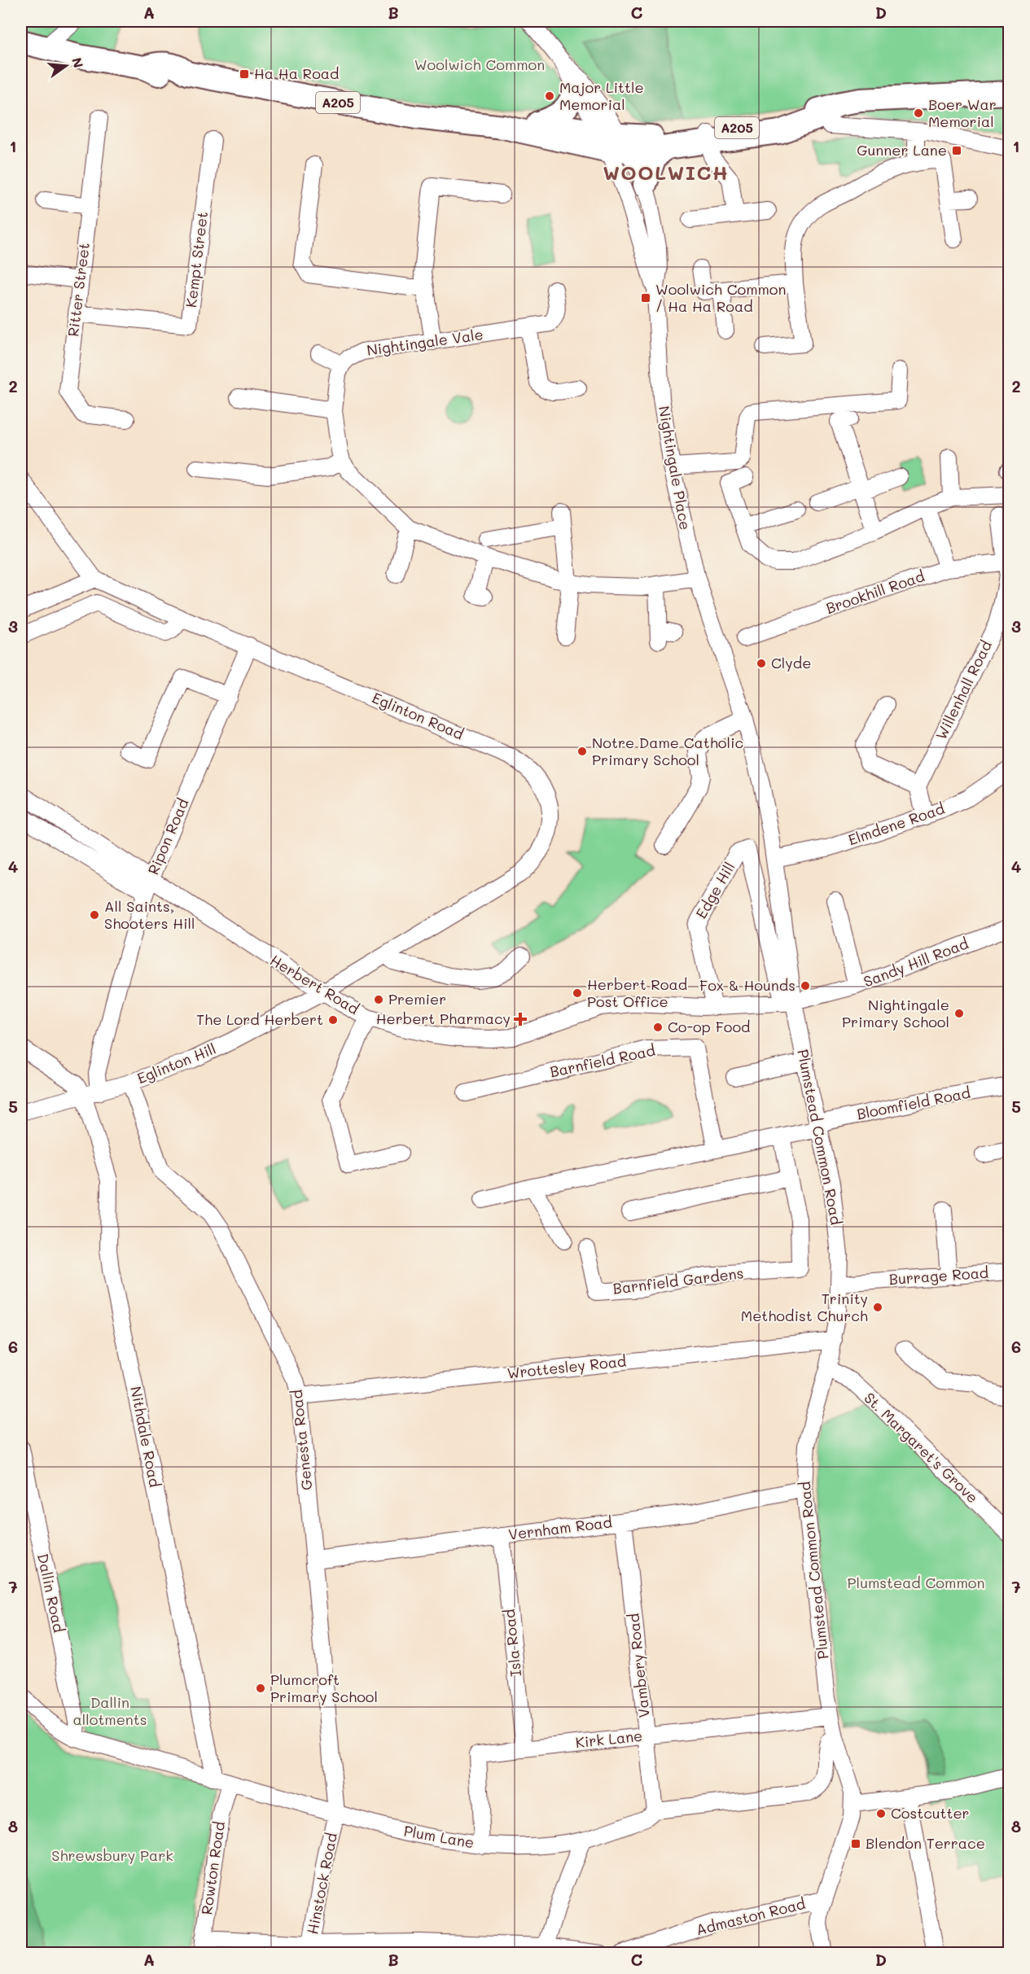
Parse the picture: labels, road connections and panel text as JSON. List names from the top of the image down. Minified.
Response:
{"streets":{"highway":["A205"],"street":["Kempt Street","Ritter Street","Nightingale Vale","Nightingale Place","Brookhill Road","Willenhall Road","Eglinton Road","Elmdene Road","Ripon Road","Edge Hill","Sandy Hill Road","Herbert Road","Barnfield Road","Eglinton Hill","Bloomfield Road","Plumstead Common Road","Burrage Road","Barnfield Gardens","Wrottesley Road","Nithdale Road","Genesta Road","St. Margaret's Grove","Vernham Road","Dallin Road","Isla Road","Vambery Road","Kirk Lane","Plum Lane","Rowton Road","Hinstock Road","Admaston Road"]},"crossings":[["A205","Nightingale Place"],["Kempt Street","Ritter Street"],["Nightingale Place","Plumstead Common Road"],["Brookhill Road","Willenhall Road"],["Eglinton Road","Ripon Road"],["Eglinton Road","Herbert Road"],["Eglinton Road","Eglinton Hill"],["Elmdene Road","Plumstead Common Road"],["Ripon Road","Herbert Road"],["Ripon Road","Eglinton Hill"],["Ripon Road","Nithdale Road"],["Edge Hill","Sandy Hill Road"],["Edge Hill","Herbert Road"],["Edge Hill","Plumstead Common Road"],["Sandy Hill Road","Herbert Road"],["Sandy Hill Road","Plumstead Common Road"],["Herbert Road","Eglinton Hill"],["Herbert Road","Plumstead Common Road"],["Eglinton Hill","Nithdale Road"],["Eglinton Hill","Genesta Road"],["Bloomfield Road","Plumstead Common Road"],["Plumstead Common Road","Burrage Road"],["Plumstead Common Road","Wrottesley Road"],["Plumstead Common Road","St. Margaret's Grove"],["Plumstead Common Road","Vernham Road"],["Plumstead Common Road","Kirk Lane"],["Plumstead Common Road","Plum Lane"],["Plumstead Common Road","Admaston Road"],["Wrottesley Road","Genesta Road"],["Nithdale Road","Plum Lane"],["Genesta Road","Vernham Road"],["Genesta Road","Plum Lane"],["Genesta Road","Hinstock Road"],["Vernham Road","Isla Road"],["Vernham Road","Vambery Road"],["Dallin Road","Plum Lane"],["Isla Road","Kirk Lane"],["Vambery Road","Kirk Lane"],["Vambery Road","Plum Lane"],["Kirk Lane","Plum Lane"],["Plum Lane","Rowton Road"],["Plum Lane","Hinstock Road"]],"districts":["WOOLWICH"],"parks":["Woolwich Common","Plumstead Common","Dallin allotments","Shrewsbury Park"],"places":{"transit":["Ha Ha Road","Gunner Lane","Woolwich Common / Ha Ha Road","Blendon Terrace"],"other":["Major Little Memorial","Boer War Memorial","Clyde","Notre Dame Catholic Primary School","All Saints, Shooters Hill","Fox & Hounds","Herbert Road Post Office","Premier","Nightingale Primary School","The Lord Herbert","Co-op Food","Trinity Methodist Church","Plumcroft Primary School","Costcutter"],"health":["Herbert Pharmacy"]},"north":"right","grid":{"columns":["A","B","C","D"],"rows":["1","2","3","4","5","6","7","8"]}}
